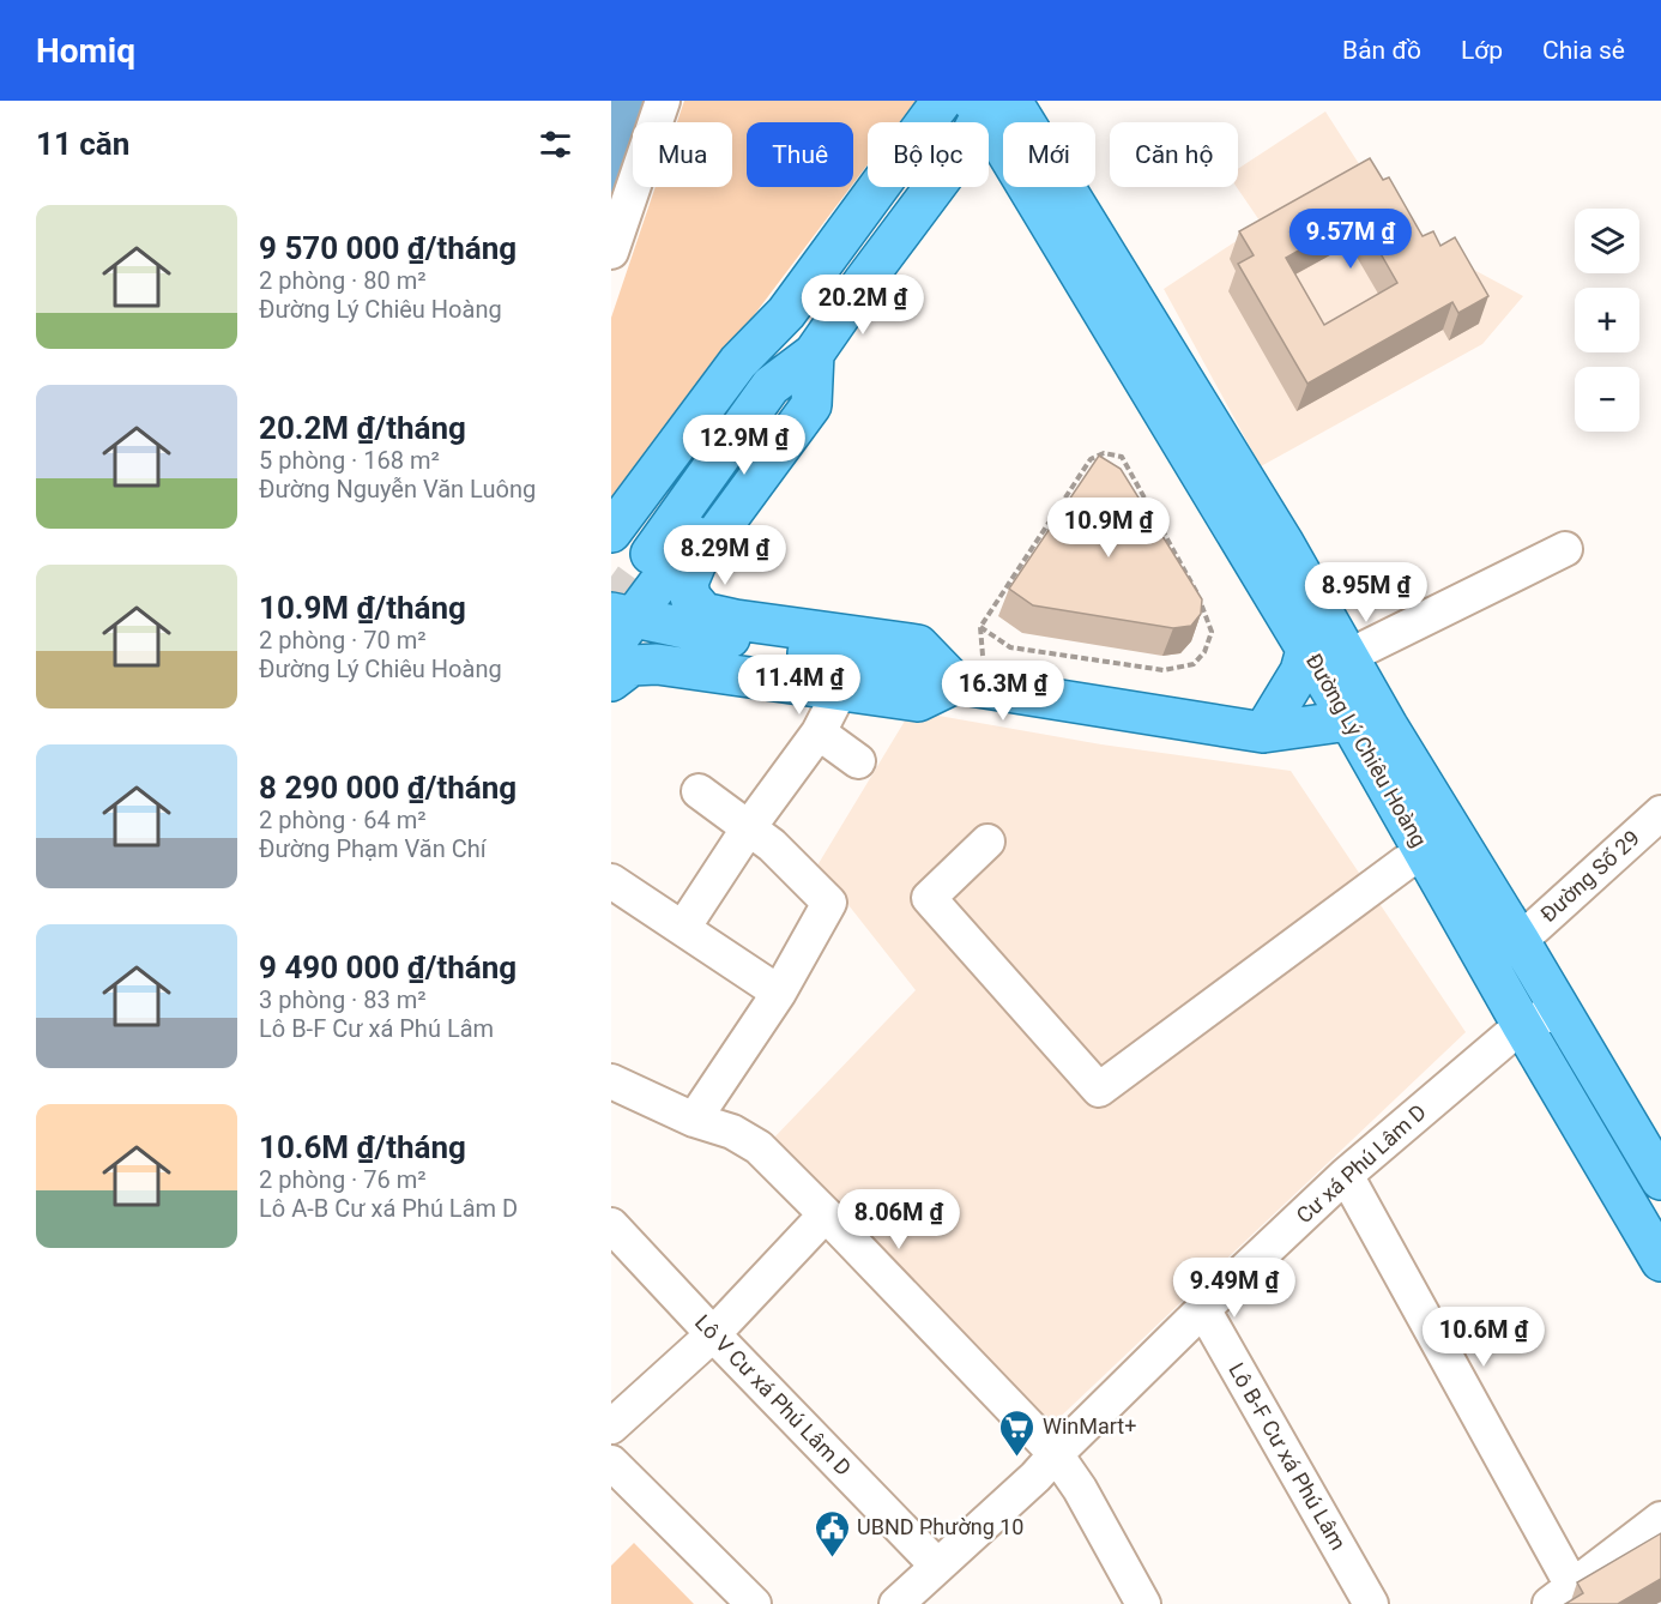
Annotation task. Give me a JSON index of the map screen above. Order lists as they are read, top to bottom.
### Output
{
  "streets": {
    "main road": ["Đường Lý Chiêu Hoàng"],
    "street": [
      "Đường Số 29",
      "Cư xá Phú Lâm D",
      "Lô V Cư xá Phú Lâm D",
      "Lô B-F Cư xá Phú Lâm"
    ]
  },
  "crossings": [
    ["Đường Lý Chiêu Hoàng", "Đường Số 29"],
    ["Đường Lý Chiêu Hoàng", "Cư xá Phú Lâm D"],
    ["Cư xá Phú Lâm D", "Lô V Cư xá Phú Lâm D"],
    ["Cư xá Phú Lâm D", "Lô B-F Cư xá Phú Lâm"]
  ],
  "places": {
    "supermarket": ["WinMart+"],
    "public building": ["UBND Phường 10"]
  },
  "page": {
    "header": "Homiq",
    "nav": ["Bản đồ", "Lớp", "Chia sẻ"],
    "heading": "11 căn",
    "chip": [
      "Mua",
      "Thuê",
      "Bộ lọc",
      "Mới",
      "Căn hộ"
    ],
    "list": [
      {
        "name": "9 570 000 ₫/tháng",
        "note": "2 phòng · 80 m² · Đường Lý Chiêu Hoàng"
      },
      {
        "name": "20.2M ₫/tháng",
        "note": "5 phòng · 168 m² · Đường Nguyễn Văn Luông"
      },
      {
        "name": "10.9M ₫/tháng",
        "note": "2 phòng · 70 m² · Đường Lý Chiêu Hoàng"
      },
      {
        "name": "8 290 000 ₫/tháng",
        "note": "2 phòng · 64 m² · Đường Phạm Văn Chí"
      },
      {
        "name": "9 490 000 ₫/tháng",
        "note": "3 phòng · 83 m² · Lô B-F Cư xá Phú Lâm"
      },
      {
        "name": "10.6M ₫/tháng",
        "note": "2 phòng · 76 m² · Lô A-B Cư xá Phú Lâm D"
      }
    ],
    "map_buttons": ["+", "−"],
    "price": [
      "9.57M ₫",
      "20.2M ₫",
      "12.9M ₫",
      "10.9M ₫",
      "8.29M ₫",
      "8.95M ₫",
      "11.4M ₫",
      "16.3M ₫",
      "8.06M ₫",
      "9.49M ₫",
      "10.6M ₫"
    ]
  }
}
